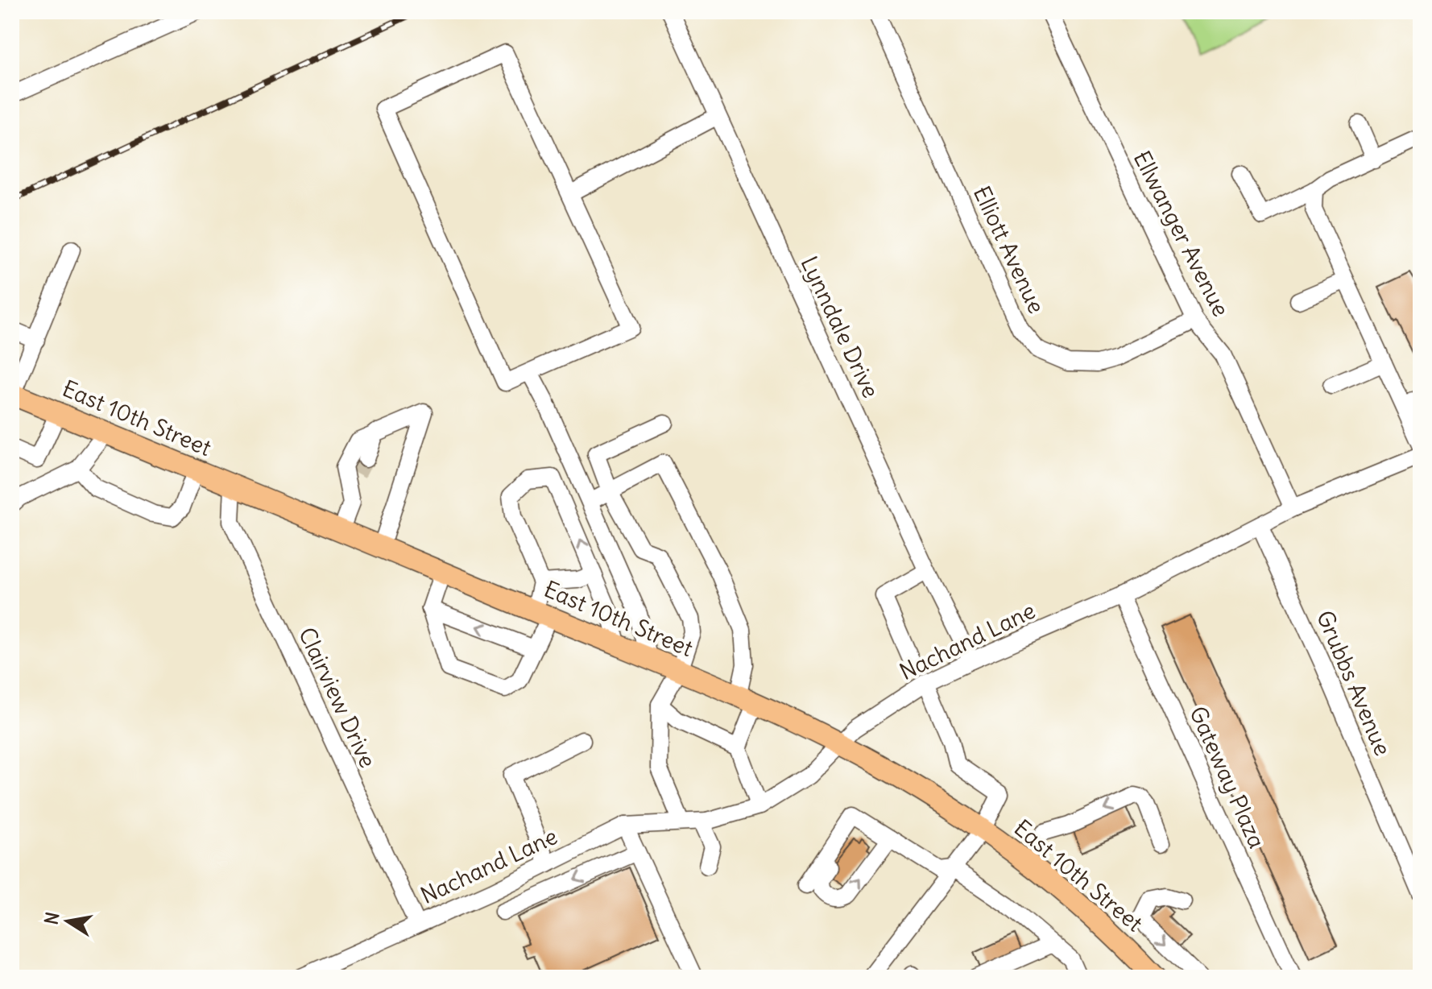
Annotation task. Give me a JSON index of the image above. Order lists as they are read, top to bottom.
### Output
{
  "streets": {
    "main road": ["East 10th Street"],
    "street": [
      "Ellwanger Avenue",
      "Elliott Avenue",
      "Lynndale Drive",
      "Nachand Lane",
      "Grubbs Avenue",
      "Clairview Drive",
      "Gateway Plaza"
    ]
  },
  "crossings": [
    ["Ellwanger Avenue", "Elliott Avenue"],
    ["Ellwanger Avenue", "Nachand Lane"],
    ["Lynndale Drive", "Nachand Lane"],
    ["East 10th Street", "Nachand Lane"],
    ["East 10th Street", "Clairview Drive"],
    ["Nachand Lane", "Grubbs Avenue"],
    ["Nachand Lane", "Clairview Drive"],
    ["Nachand Lane", "Gateway Plaza"]
  ],
  "north": "left"
}
